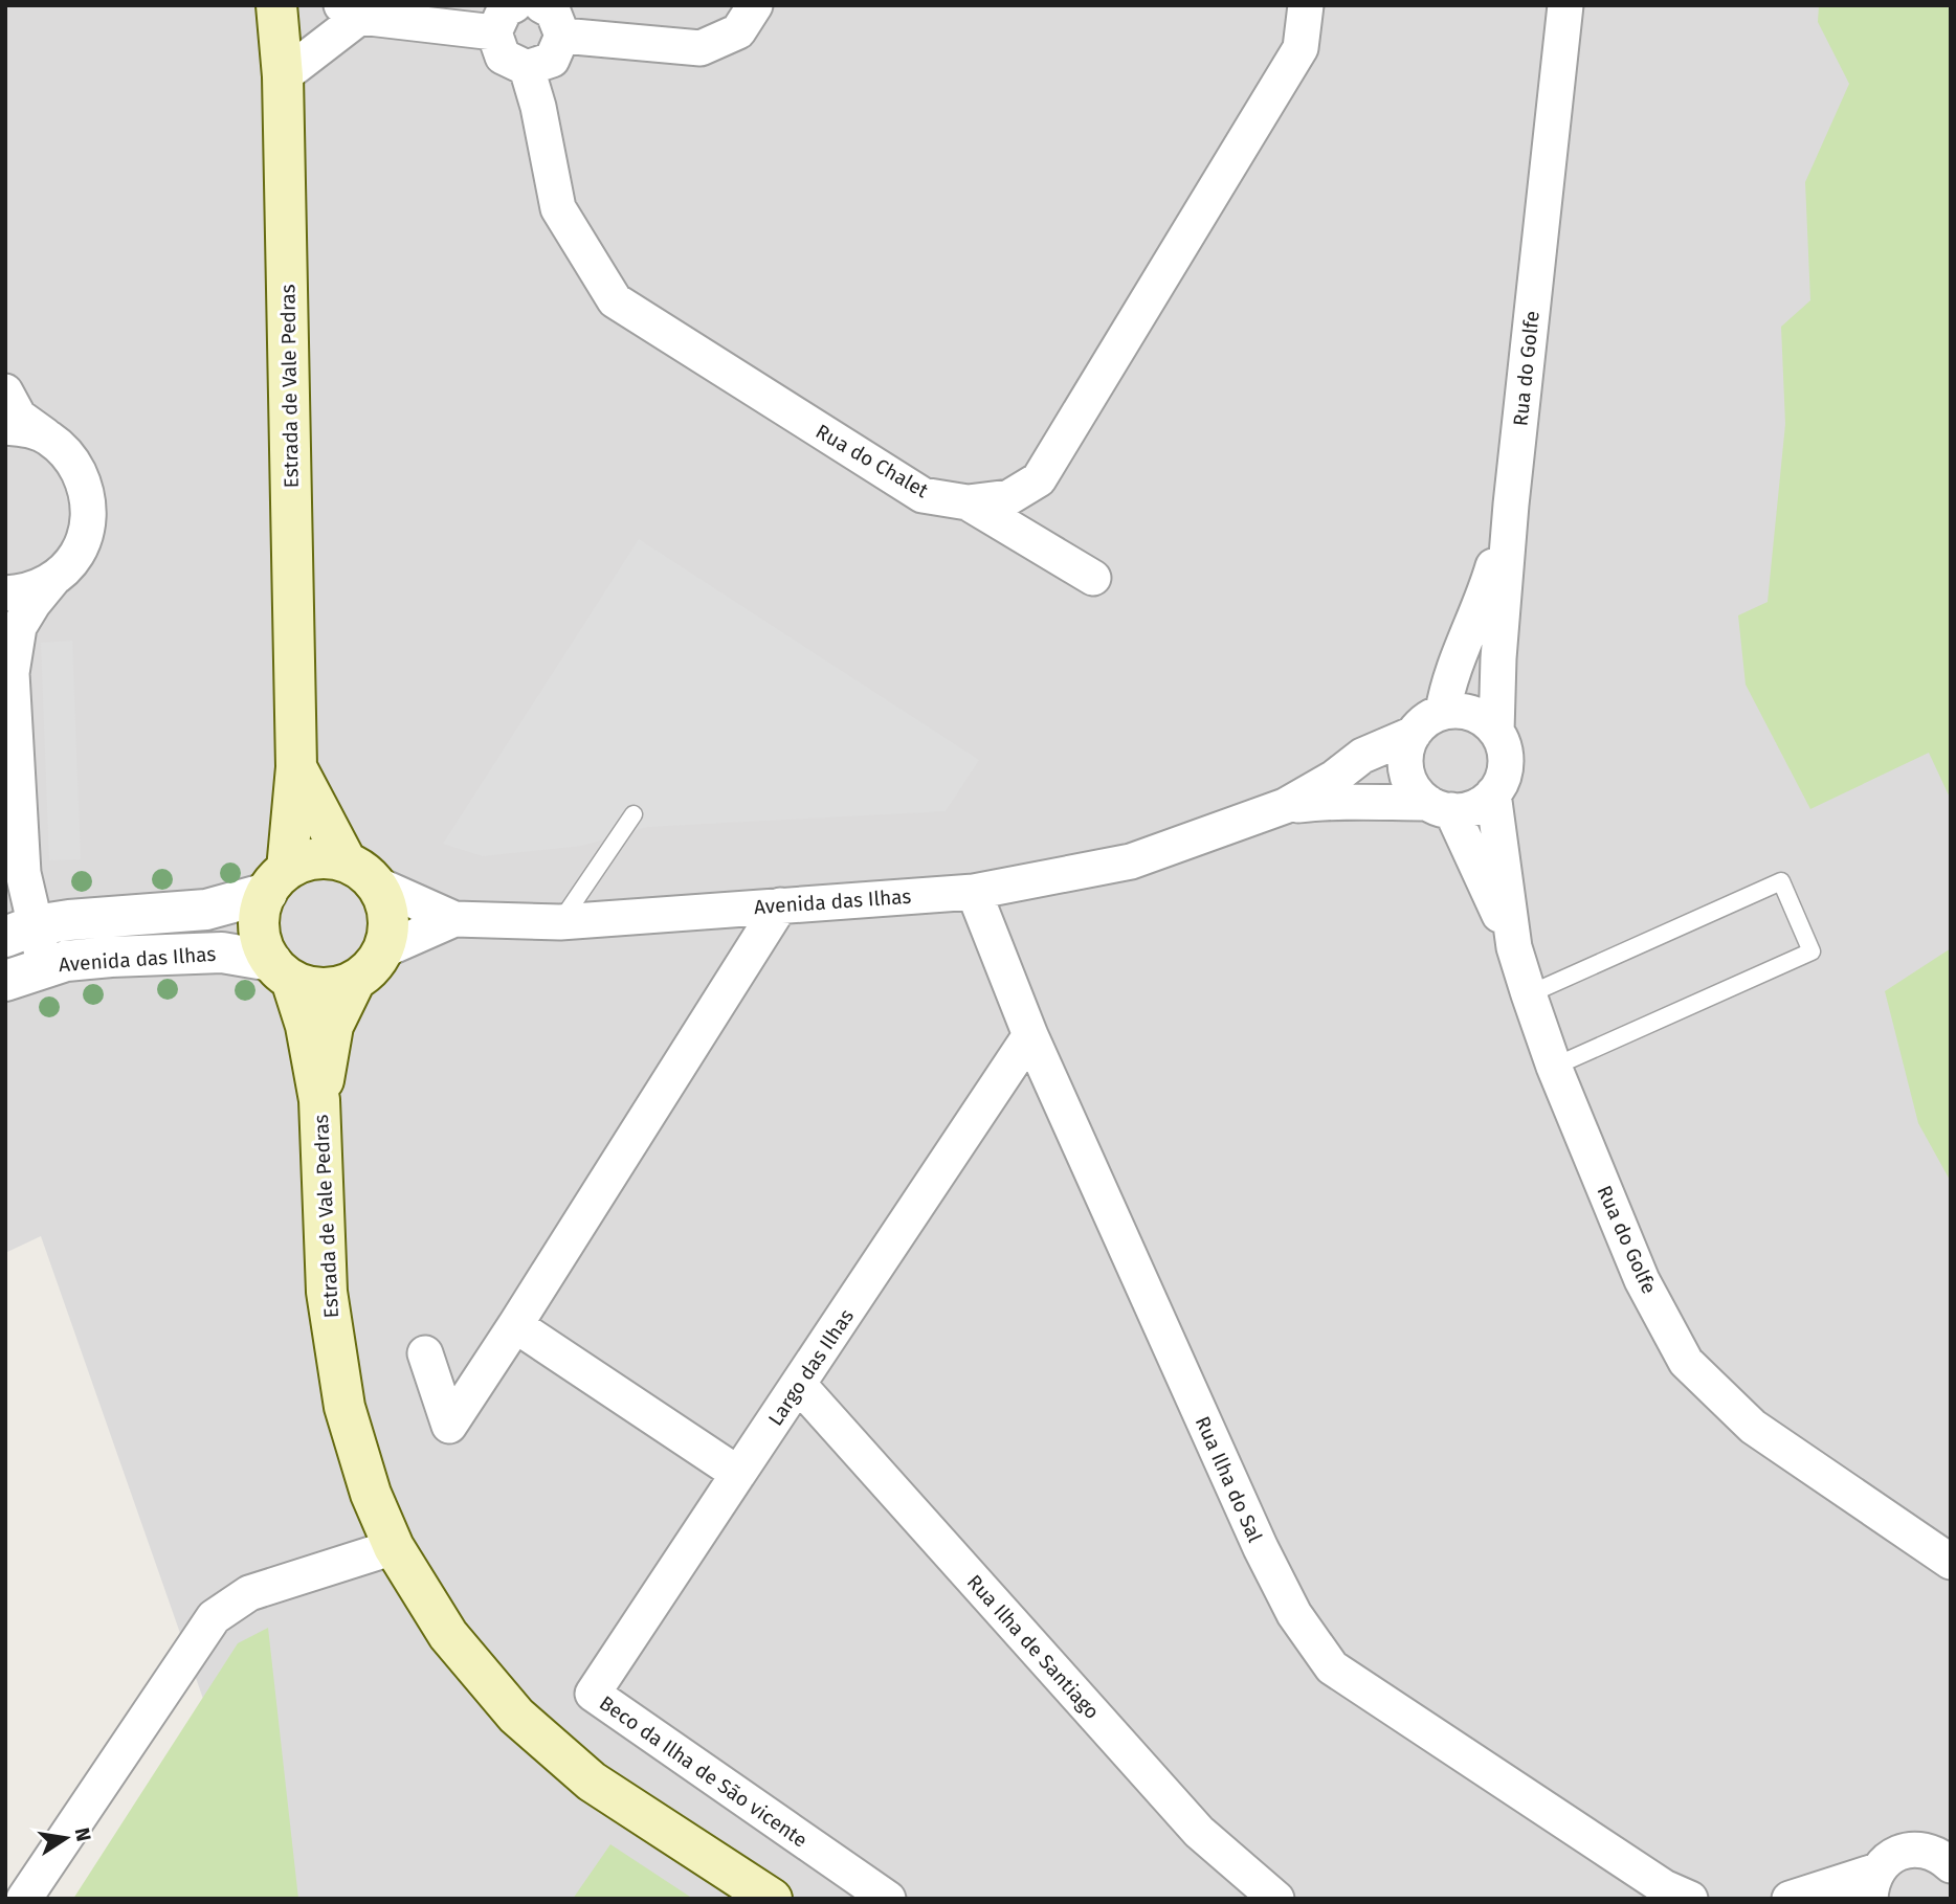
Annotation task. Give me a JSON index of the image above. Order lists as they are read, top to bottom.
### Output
{
  "streets": {
    "main road": ["Estrada de Vale Pedras"],
    "street": [
      "Rua do Golfe",
      "Rua do Chalet",
      "Avenida das Ilhas",
      "Largo das Ilhas",
      "Rua Ilha do Sal",
      "Rua Ilha de Santiago",
      "Beco da Ilha de São vicente"
    ]
  },
  "crossings": [
    ["Rua do Golfe", "Avenida das Ilhas"],
    ["Estrada de Vale Pedras", "Avenida das Ilhas"],
    ["Avenida das Ilhas", "Rua Ilha do Sal"],
    ["Largo das Ilhas", "Rua Ilha do Sal"],
    ["Largo das Ilhas", "Rua Ilha de Santiago"],
    ["Largo das Ilhas", "Beco da Ilha de São vicente"]
  ],
  "north": "right"
}
